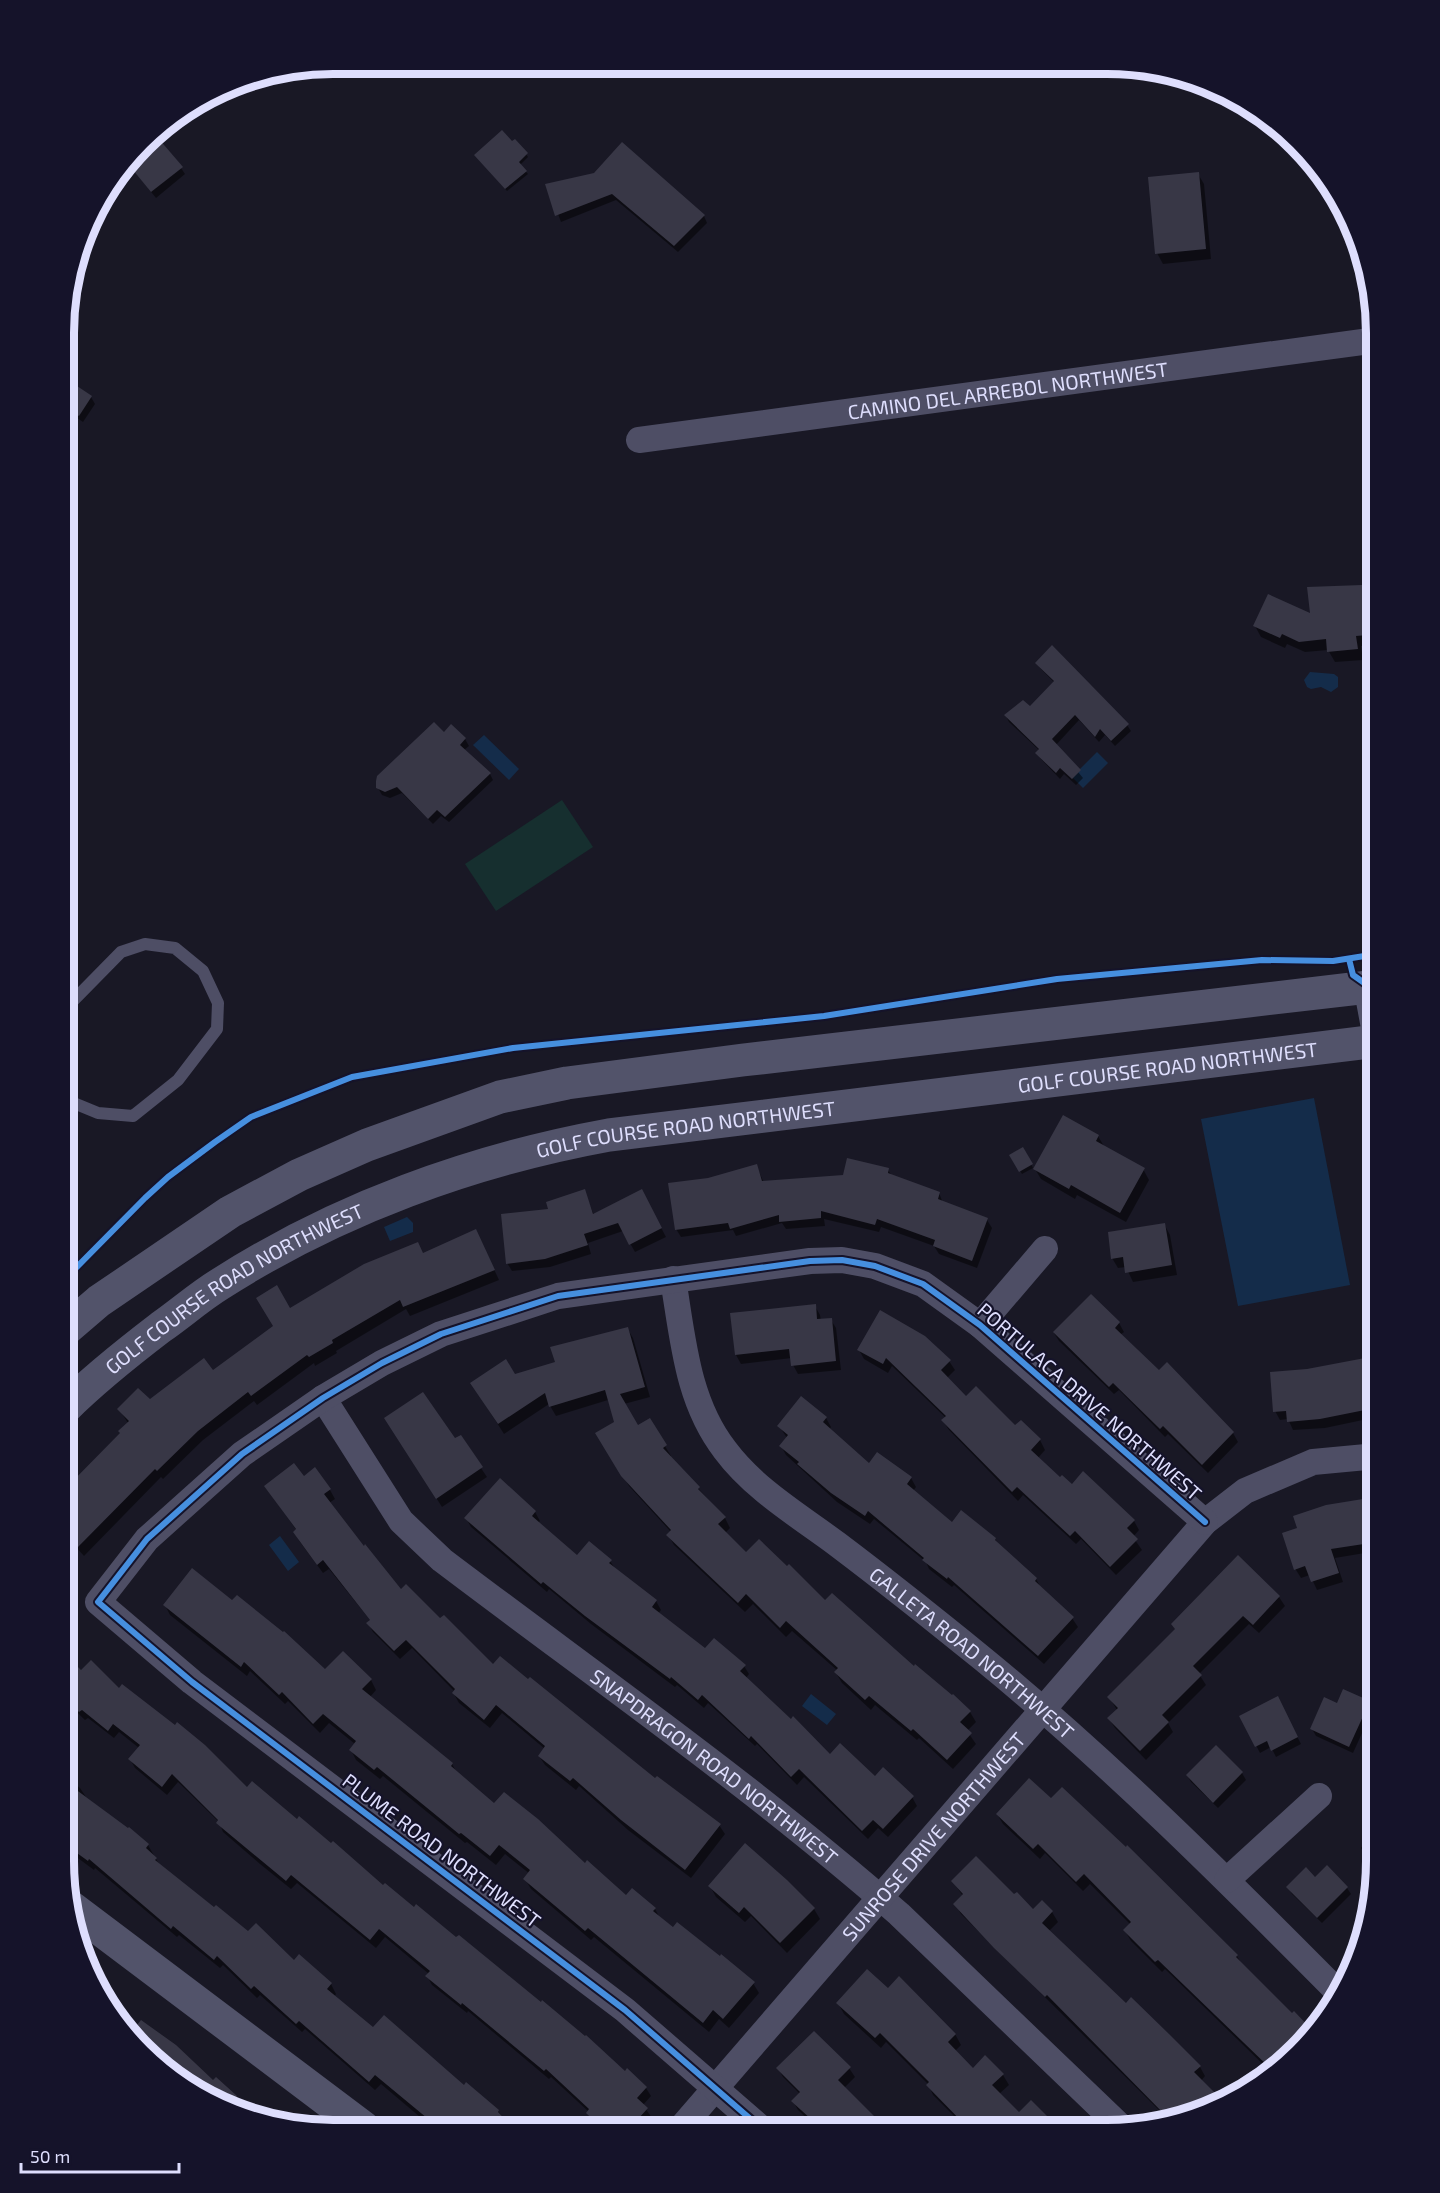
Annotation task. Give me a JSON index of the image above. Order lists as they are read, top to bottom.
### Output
{
  "streets": {
    "main road": ["GOLF COURSE ROAD NORTHWEST"],
    "street": [
      "CAMINO DEL ARREBOL NORTHWEST",
      "PORTULACA DRIVE NORTHWEST",
      "GALLETA ROAD NORTHWEST",
      "SNAPDRAGON ROAD NORTHWEST",
      "SUNROSE DRIVE NORTHWEST",
      "PLUME ROAD NORTHWEST"
    ]
  },
  "crossings": [
    ["PORTULACA DRIVE NORTHWEST", "GALLETA ROAD NORTHWEST"],
    ["PORTULACA DRIVE NORTHWEST", "SNAPDRAGON ROAD NORTHWEST"],
    ["PORTULACA DRIVE NORTHWEST", "SUNROSE DRIVE NORTHWEST"],
    ["PORTULACA DRIVE NORTHWEST", "PLUME ROAD NORTHWEST"],
    ["GALLETA ROAD NORTHWEST", "SUNROSE DRIVE NORTHWEST"],
    ["SNAPDRAGON ROAD NORTHWEST", "SUNROSE DRIVE NORTHWEST"],
    ["SUNROSE DRIVE NORTHWEST", "PLUME ROAD NORTHWEST"]
  ],
  "scale_bar": "50 m"
}
